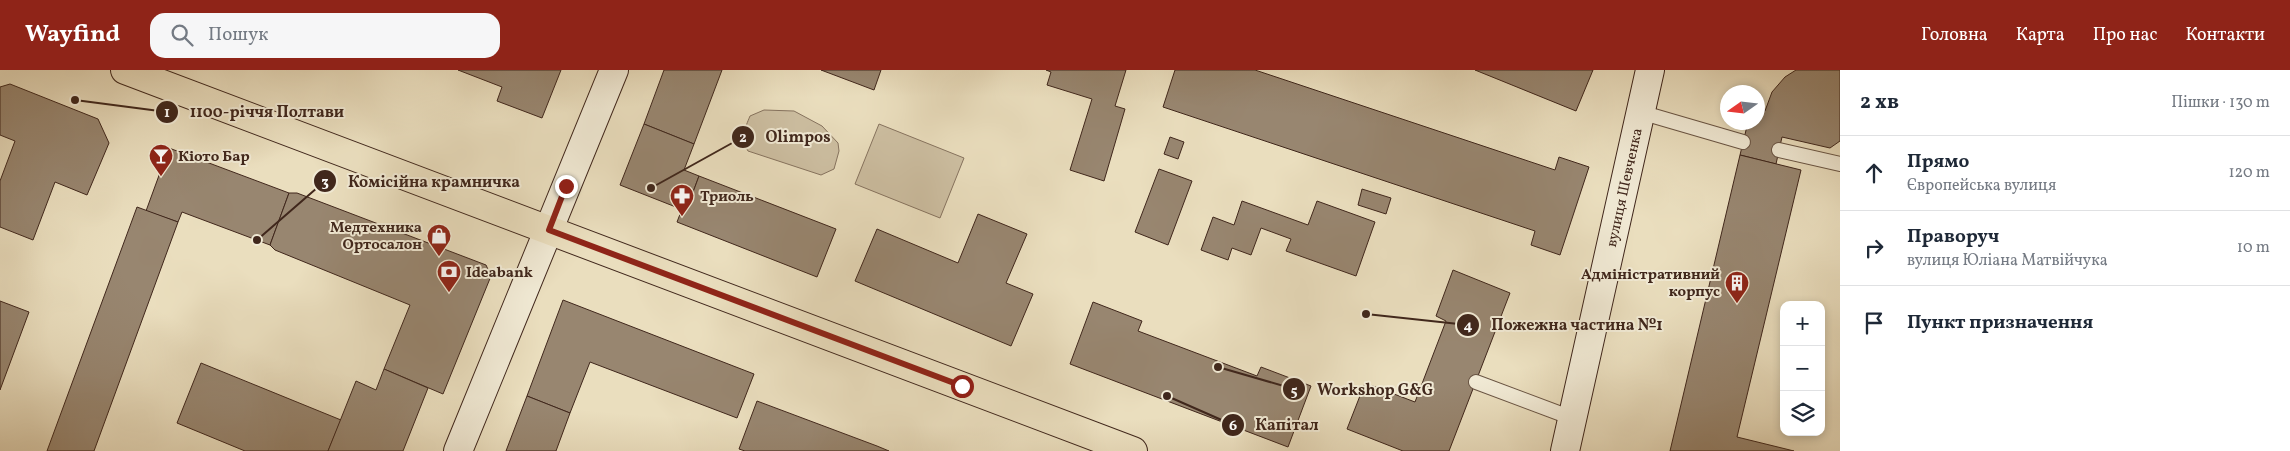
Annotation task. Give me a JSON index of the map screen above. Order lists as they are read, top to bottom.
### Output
{
  "streets": {
    "street": ["вулиця Шевченка"]
  },
  "places": {
    "other": [
      "1100-річчя Полтави",
      "Olimpos",
      "Комісійна крамничка",
      "Пожежна частина №1",
      "Workshop G&G",
      "Капітал"
    ],
    "bar": ["Кіото Бар"],
    "pharmacy": ["Триоль"],
    "shop": ["Медтехника Ортосалон"],
    "bank": ["Ideabank"],
    "building": ["Адміністративний корпус"]
  },
  "north": "left",
  "page": {
    "header": "Wayfind",
    "search": "Пошук",
    "nav": [
      "Головна",
      "Карта",
      "Про нас",
      "Контакти"
    ],
    "heading": ["2 хв", "Пішки · 130 m"],
    "list": [
      ["Прямо", "Європейська вулиця", "120 m"],
      ["Праворуч", "вулиця Юліана Матвійчука", "10 m"],
      "Пункт призначення"
    ],
    "map_buttons": ["+", "−"]
  }
}
